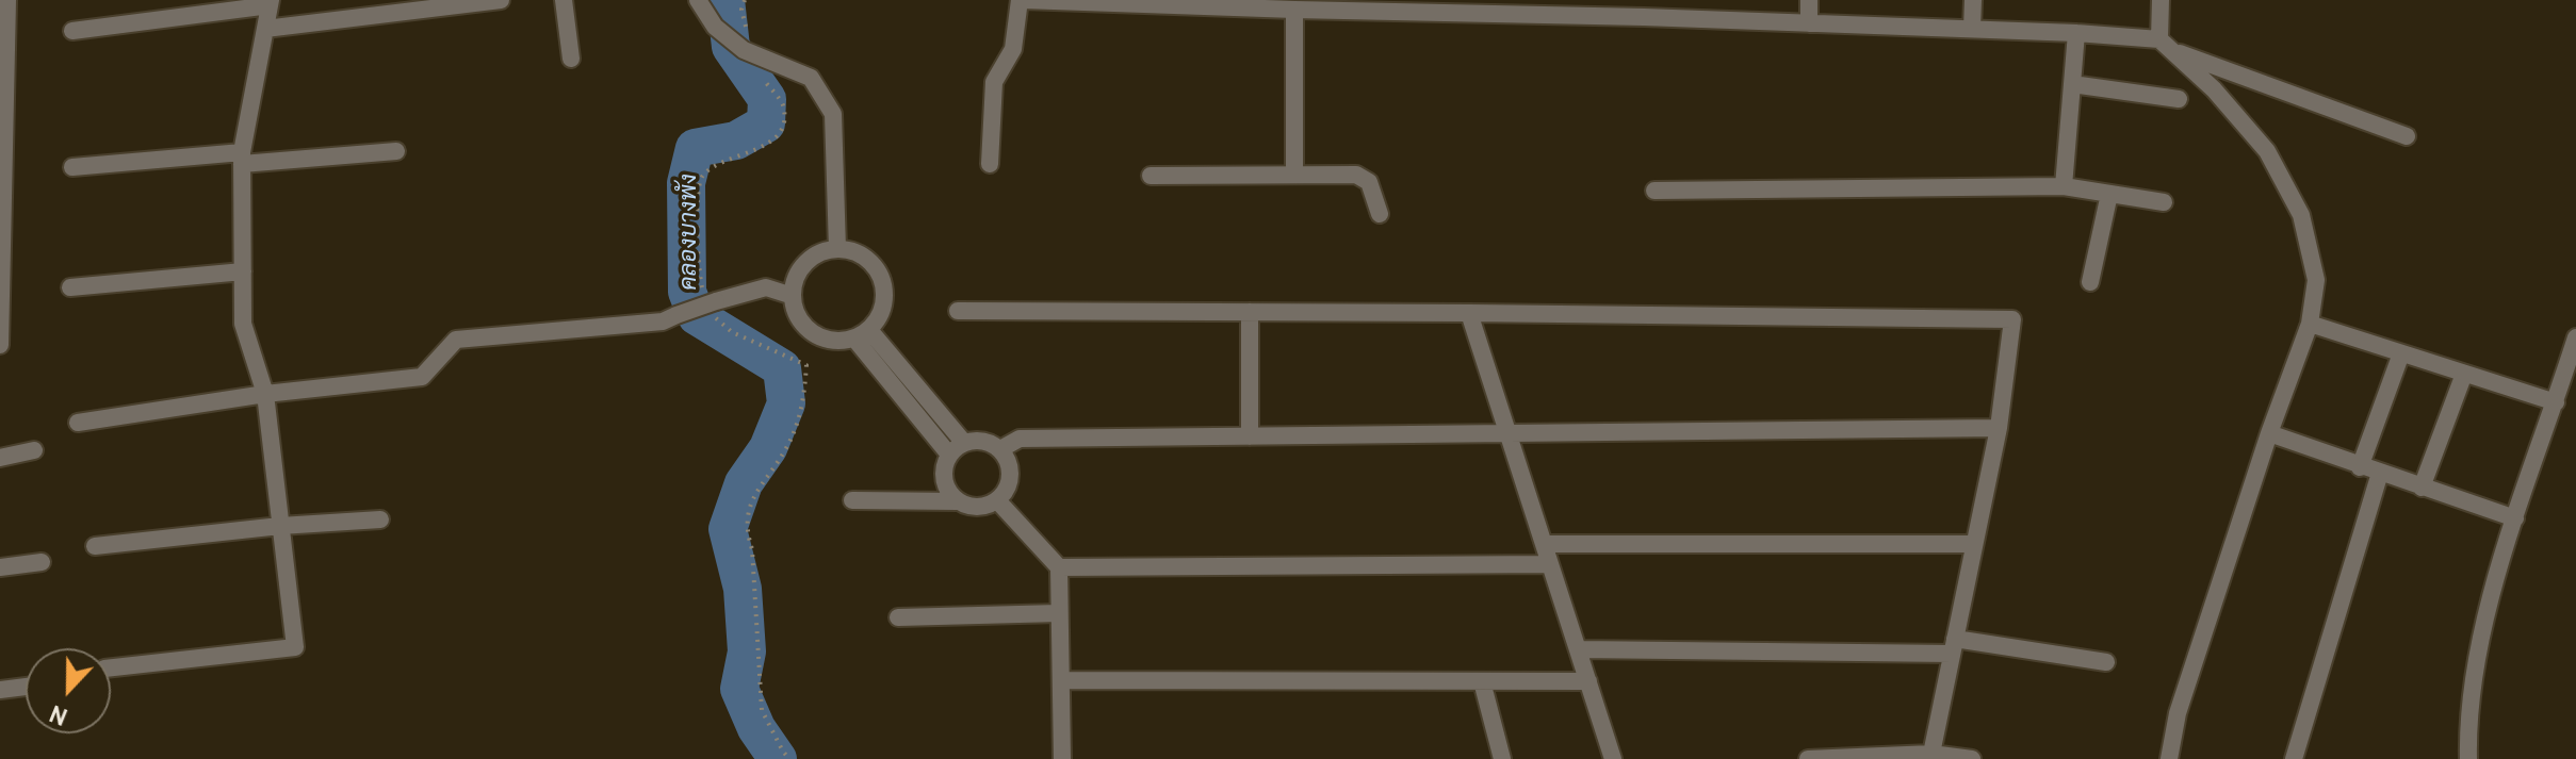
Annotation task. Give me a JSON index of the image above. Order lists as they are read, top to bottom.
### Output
{
  "water": ["คลองบางพัง"],
  "north": "bottom"
}
